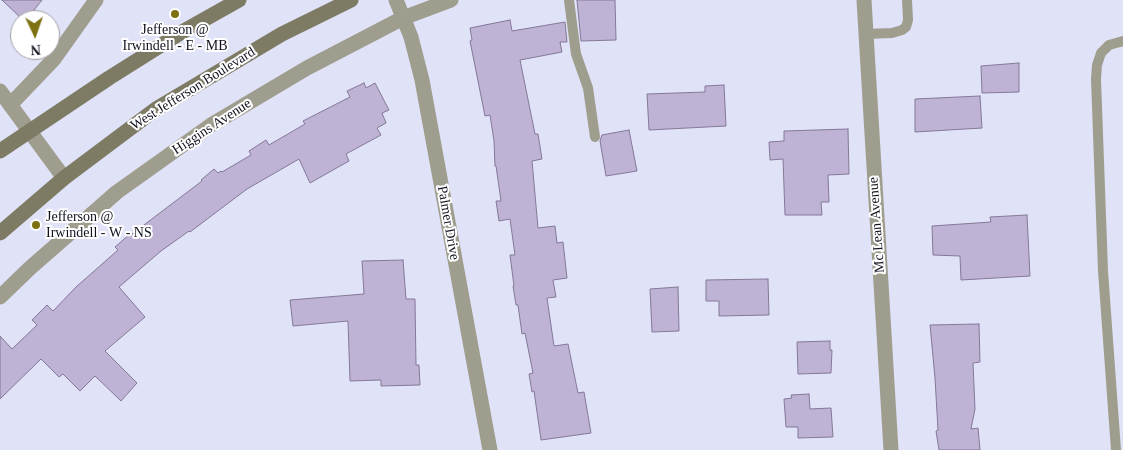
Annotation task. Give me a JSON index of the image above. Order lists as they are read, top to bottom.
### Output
{
  "streets": {
    "main road": ["West Jefferson Boulevard"],
    "street": ["Higgins Avenue", "Palmer Drive", "Mc Lean Avenue"]
  },
  "crossings": [
    ["Higgins Avenue", "Palmer Drive"]
  ],
  "places": ["Jefferson @ Irwindell - E - MB", "Jefferson @ Irwindell - W - NS"],
  "north": "bottom"
}
